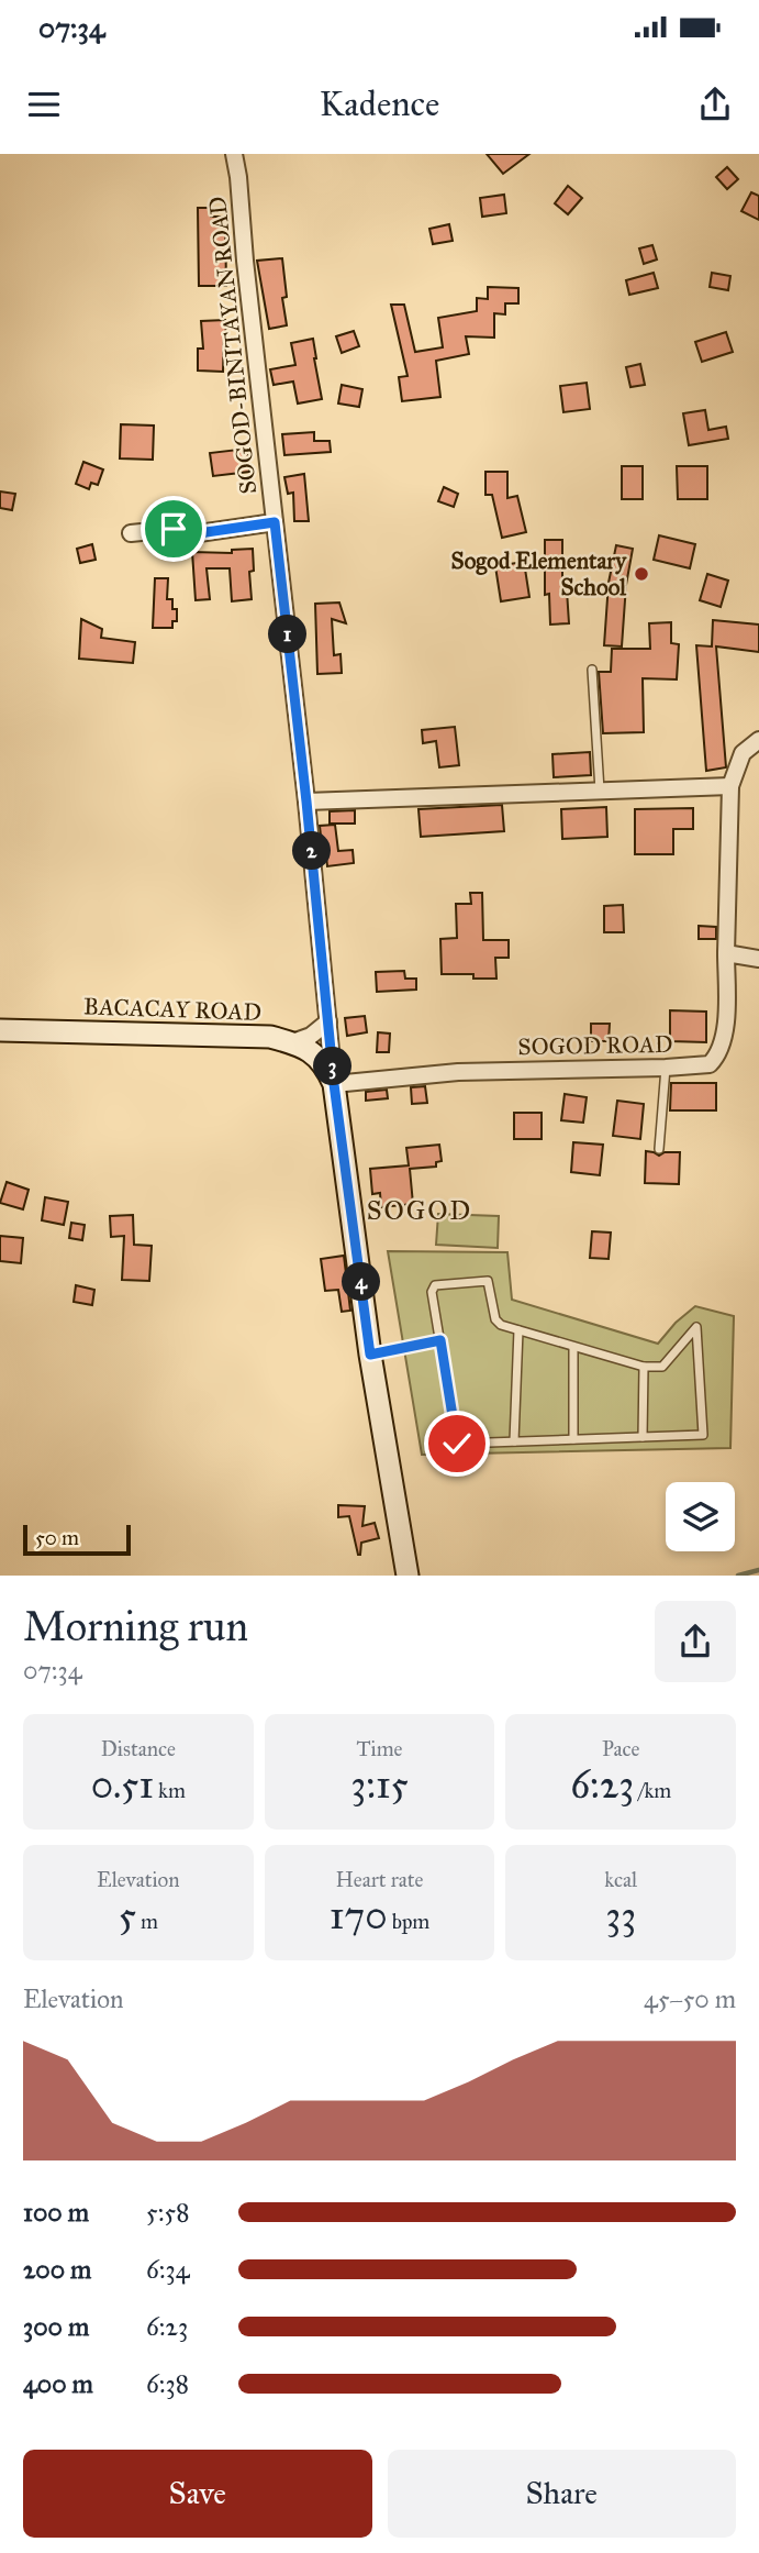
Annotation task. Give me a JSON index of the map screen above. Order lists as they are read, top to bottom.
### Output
{
  "streets": {
    "main road": ["BACACAY ROAD"],
    "street": ["SOGOD-BINITAYAN ROAD", "SOGOD ROAD"]
  },
  "crossings": [
    ["SOGOD-BINITAYAN ROAD", "BACACAY ROAD"],
    ["SOGOD-BINITAYAN ROAD", "SOGOD ROAD"],
    ["BACACAY ROAD", "SOGOD ROAD"]
  ],
  "districts": ["SOGOD"],
  "places": ["Sogod Elementary School"],
  "scale_bar": "50 m",
  "page": {
    "status": "07:34",
    "header": "Kadence",
    "pins": [
      "1",
      "2",
      "3",
      "4"
    ],
    "scale": "50 m",
    "heading": ["Morning run", "07:34"],
    "stats": [
      ["Distance", "0.51 km"],
      ["Time", "3:15"],
      ["Pace", "6:23 /km"],
      ["Elevation", "5 m"],
      ["Heart rate", "170 bpm"],
      ["kcal", "33"]
    ],
    "chart": ["Elevation", "45–50 m"],
    "list": [
      {
        "name": "100 m",
        "note": "5:58"
      },
      {
        "name": "200 m",
        "note": "6:34"
      },
      {
        "name": "300 m",
        "note": "6:23"
      },
      {
        "name": "400 m",
        "note": "6:38"
      }
    ],
    "buttons": ["Save", "Share"]
  }
}
